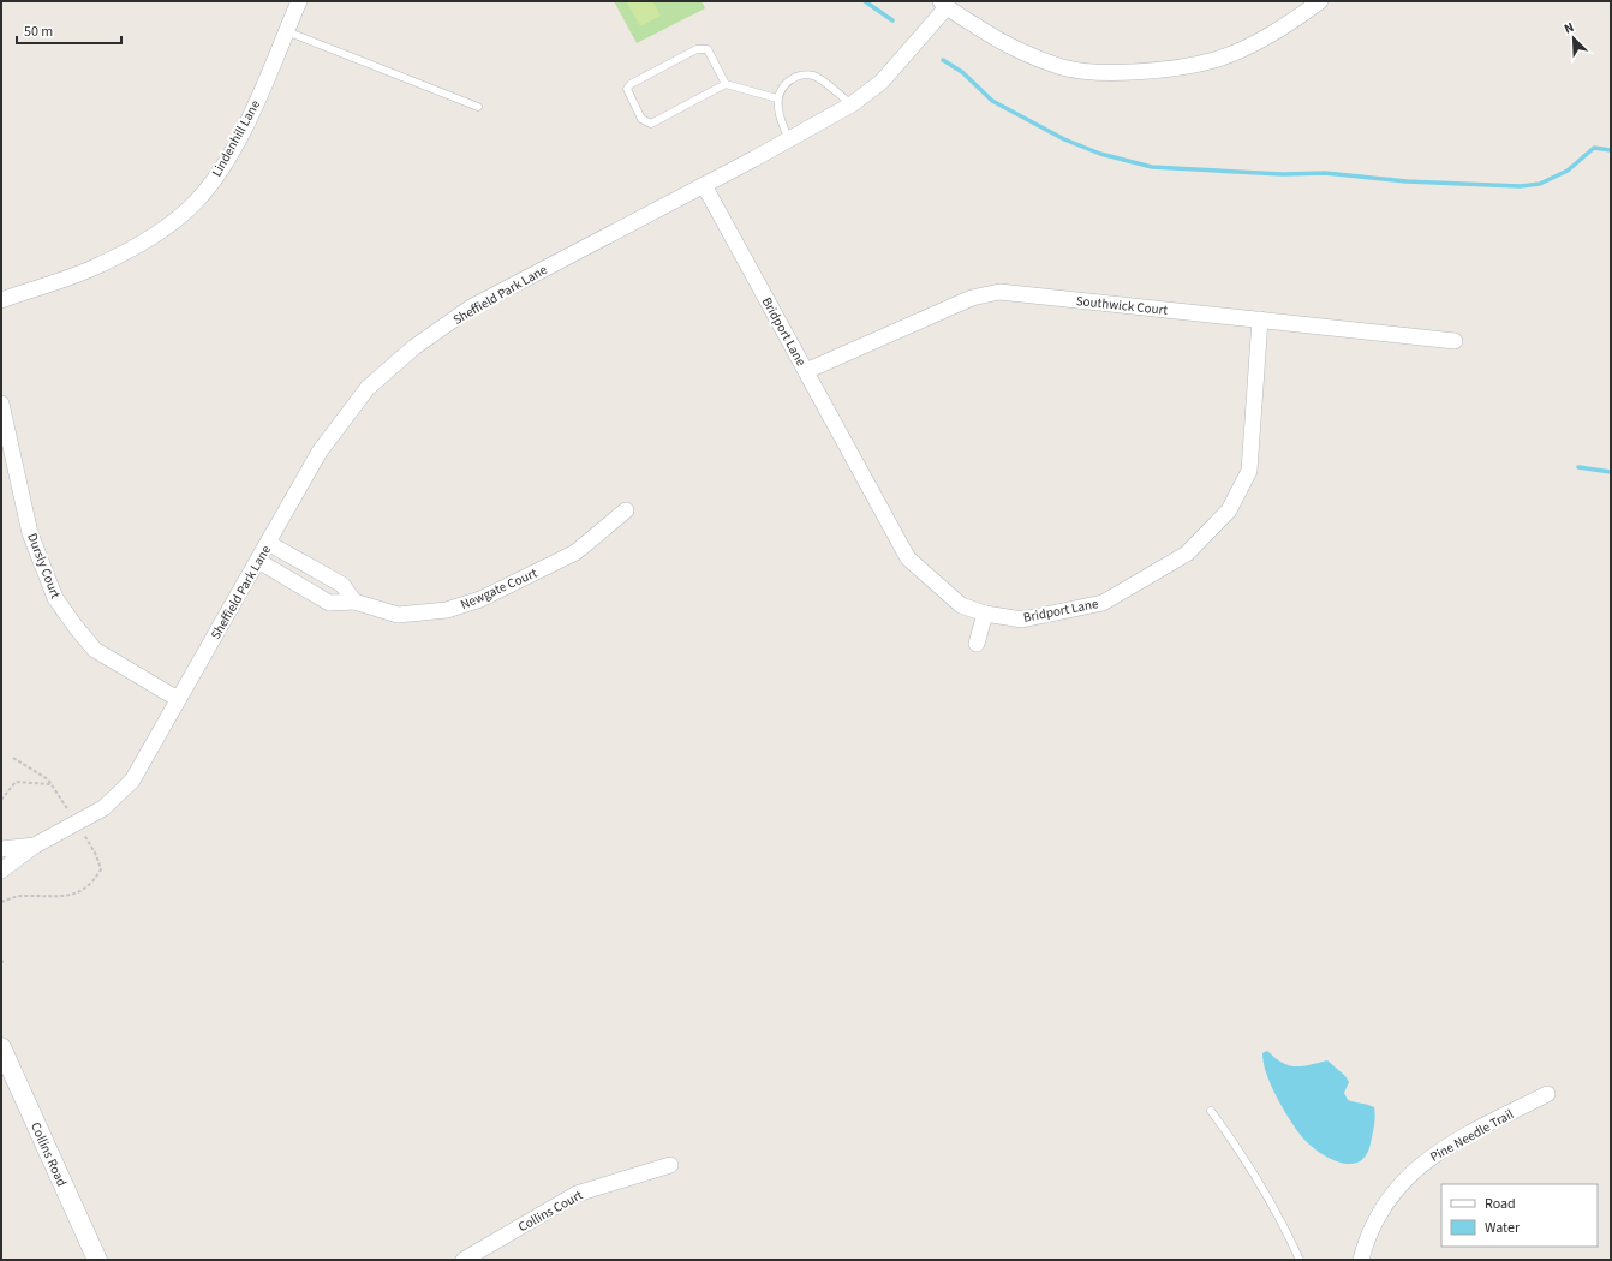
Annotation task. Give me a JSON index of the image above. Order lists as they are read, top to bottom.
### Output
{
  "streets": {
    "street": [
      "Lindenhill Lane",
      "Sheffield Park Lane",
      "Southwick Court",
      "Bridport Lane",
      "Dursly Court",
      "Newgate Court",
      "Pine Needle Trail",
      "Collins Road",
      "Collins Court"
    ]
  },
  "crossings": [
    ["Sheffield Park Lane", "Bridport Lane"],
    ["Sheffield Park Lane", "Dursly Court"],
    ["Sheffield Park Lane", "Newgate Court"],
    ["Southwick Court", "Bridport Lane"]
  ],
  "legend": ["Road", "Water"],
  "scale_bar": "50 m",
  "north": "top left"
}
